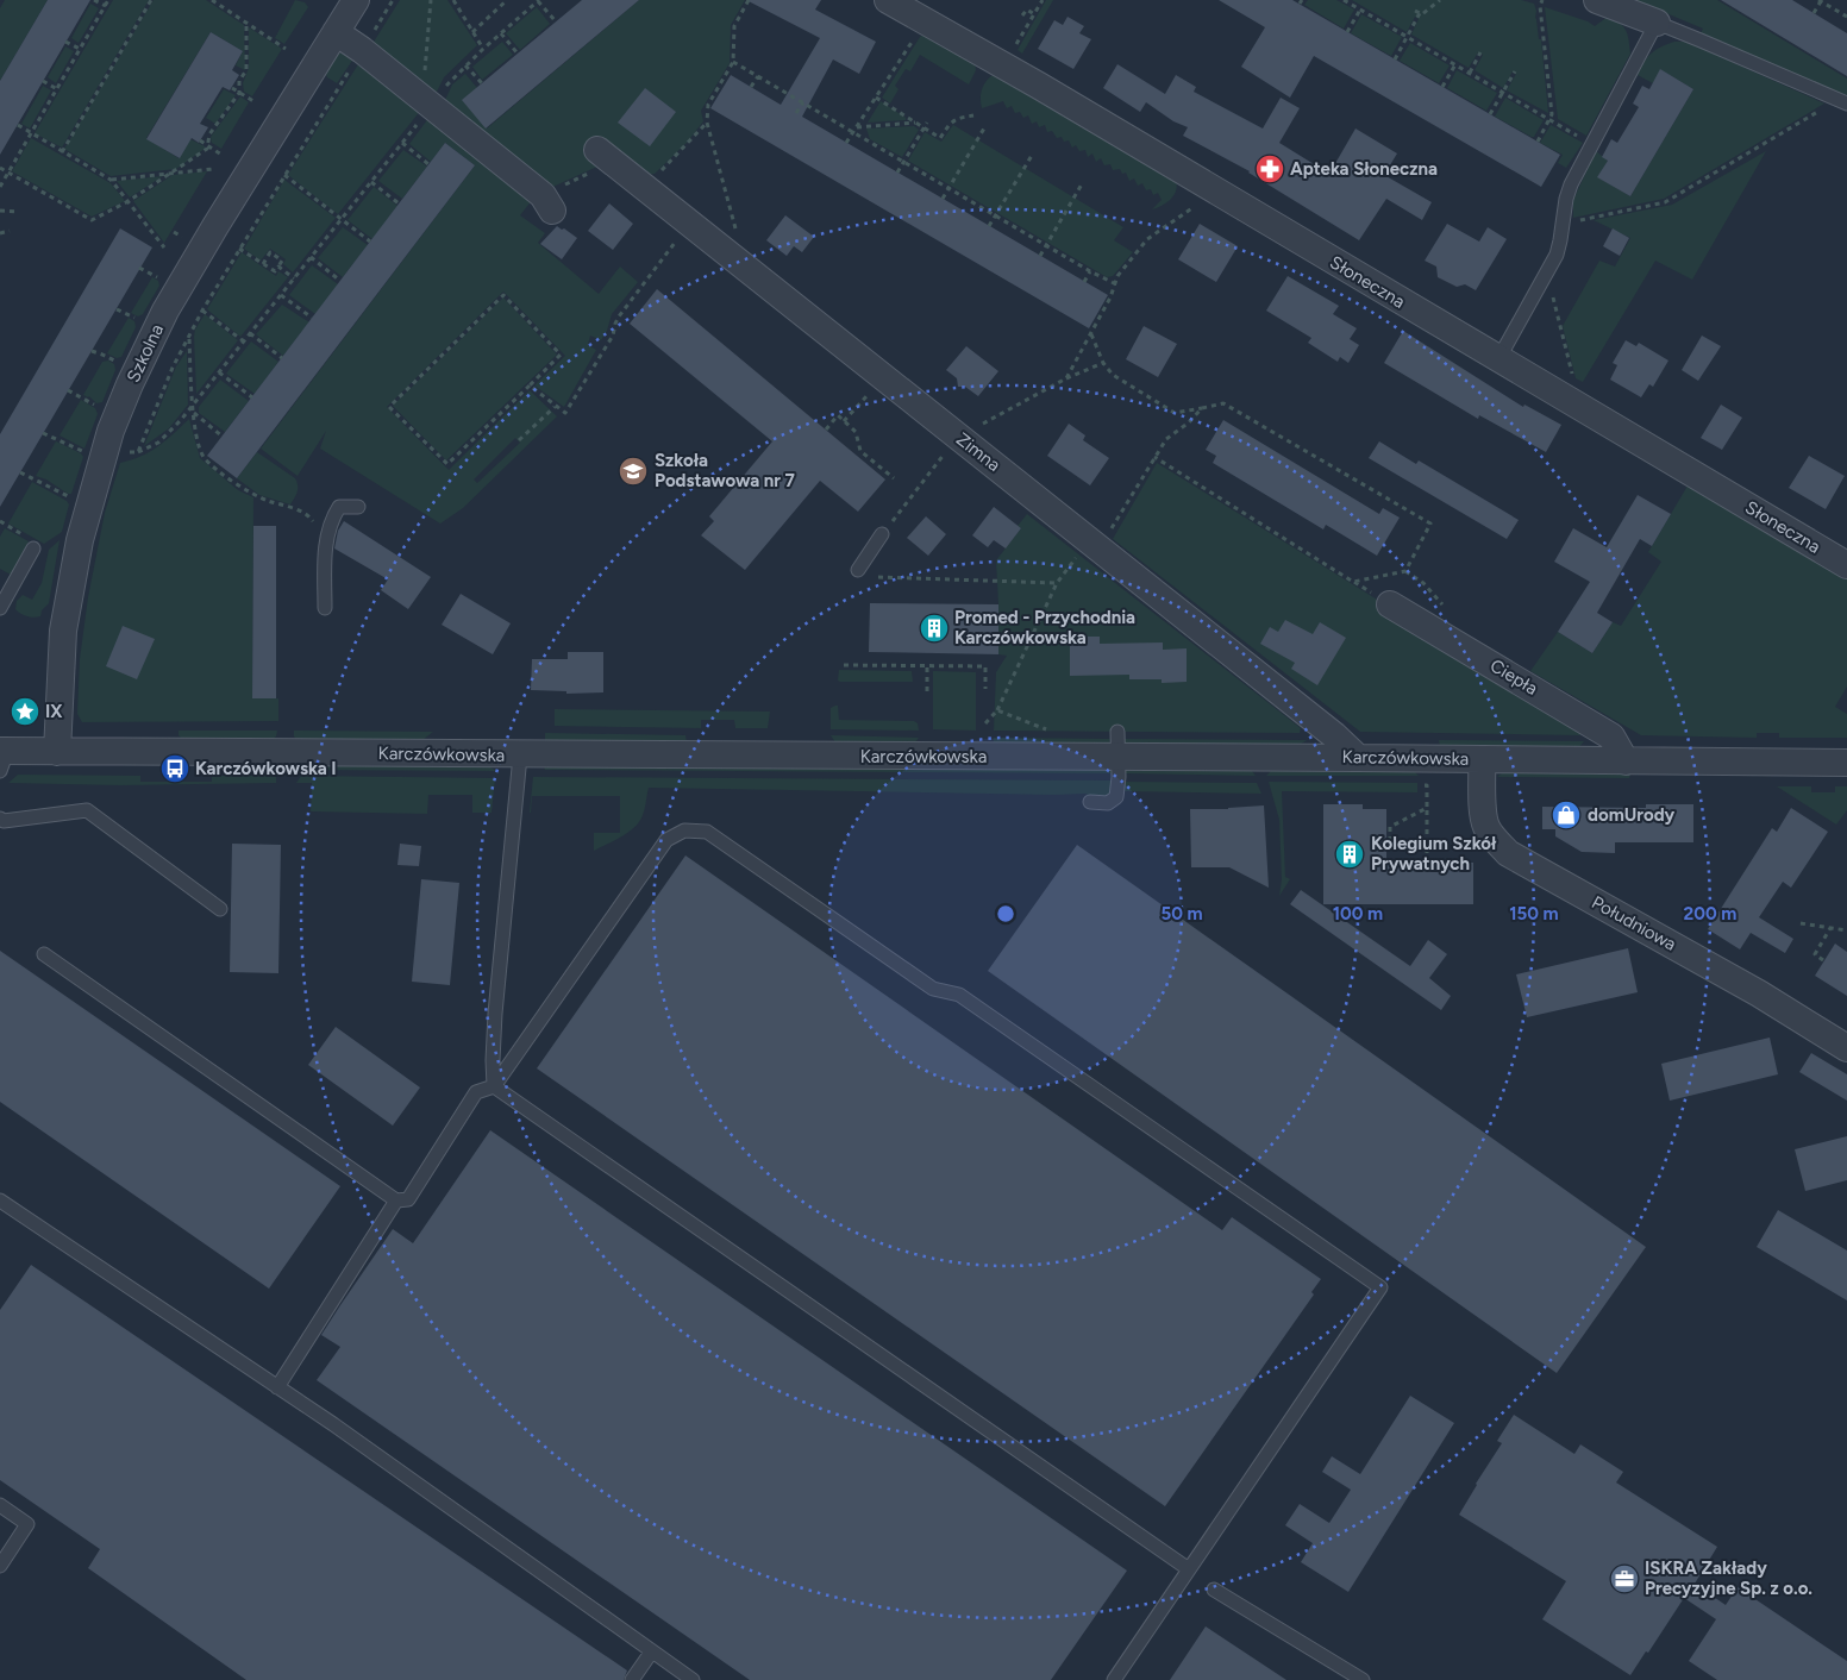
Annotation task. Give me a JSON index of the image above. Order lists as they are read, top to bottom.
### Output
{
  "streets": {
    "street": [
      "Słoneczna",
      "Szkolna",
      "Zimna",
      "Ciepła",
      "Karczówkowska",
      "Południowa"
    ]
  },
  "crossings": [
    ["Szkolna", "Karczówkowska"],
    ["Zimna", "Karczówkowska"],
    ["Ciepła", "Karczówkowska"],
    ["Karczówkowska", "Południowa"]
  ],
  "places": {
    "pharmacy": ["Apteka Słoneczna"],
    "school or university": ["Szkoła Podstawowa nr 7"],
    "building": ["Promed - Przychodnia Karczówkowska", "Kolegium Szkół Prywatnych"],
    "place": ["IX"],
    "bus stop": ["Karczówkowska I"],
    "shop": ["domUrody"],
    "office": ["ISKRA Zakłady Precyzyjne Sp. z o.o."]
  },
  "rings": [
    "50 m",
    "100 m",
    "150 m",
    "200 m"
  ]
}
